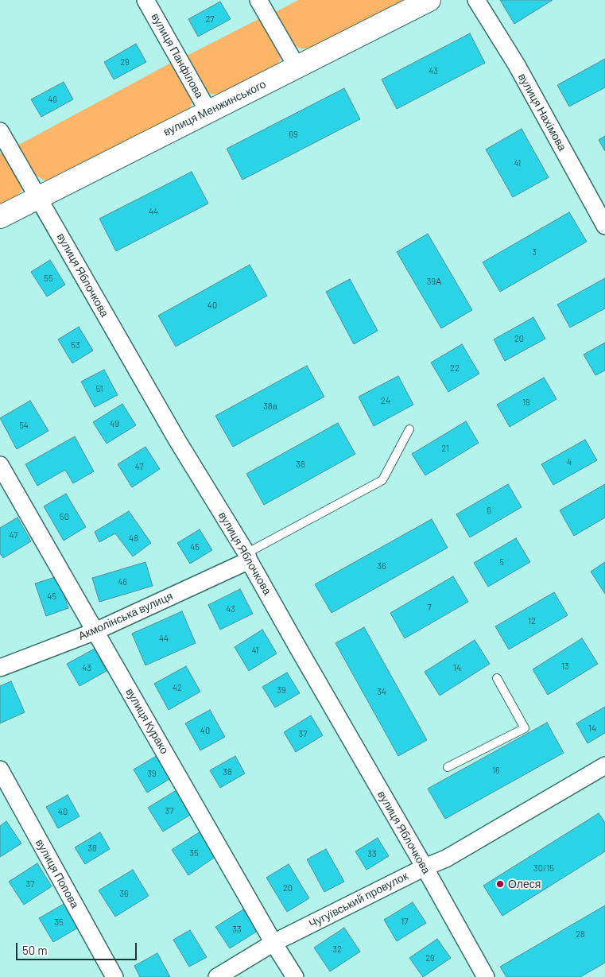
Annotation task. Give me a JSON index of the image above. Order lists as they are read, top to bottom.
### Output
{
  "streets": {
    "street": [
      "вулиця Панфілова",
      "вулиця Менжинського",
      "вулиця Нахімова",
      "вулиця Яблочкова",
      "Акмолінська вулиця",
      "вулиця Курако",
      "вулиця Попова",
      "Чугуївський провулок"
    ]
  },
  "crossings": [
    ["вулиця Панфілова", "вулиця Менжинського"],
    ["вулиця Менжинського", "вулиця Яблочкова"],
    ["вулиця Яблочкова", "Акмолінська вулиця"],
    ["вулиця Яблочкова", "Чугуївський провулок"],
    ["Акмолінська вулиця", "вулиця Курако"],
    ["вулиця Курако", "Чугуївський провулок"]
  ],
  "places": ["Олеся"],
  "house_numbers": [
    "27",
    "29",
    "43",
    "46",
    "69",
    "41",
    "44",
    "3",
    "55",
    "39А",
    "40",
    "20",
    "53",
    "22",
    "51",
    "24",
    "19",
    "38а",
    "49",
    "54",
    "21",
    "4",
    "38",
    "47",
    "6",
    "50",
    "47",
    "48",
    "45",
    "5",
    "36",
    "46",
    "45",
    "7",
    "43",
    "12",
    "44",
    "41",
    "13",
    "43",
    "14",
    "42",
    "39",
    "34",
    "14",
    "40",
    "37",
    "16",
    "38",
    "39",
    "37",
    "40",
    "38",
    "35",
    "33",
    "30/15",
    "37",
    "20",
    "36",
    "17",
    "35",
    "33",
    "28",
    "32",
    "29"
  ],
  "scale_bar": "50 m"
}
